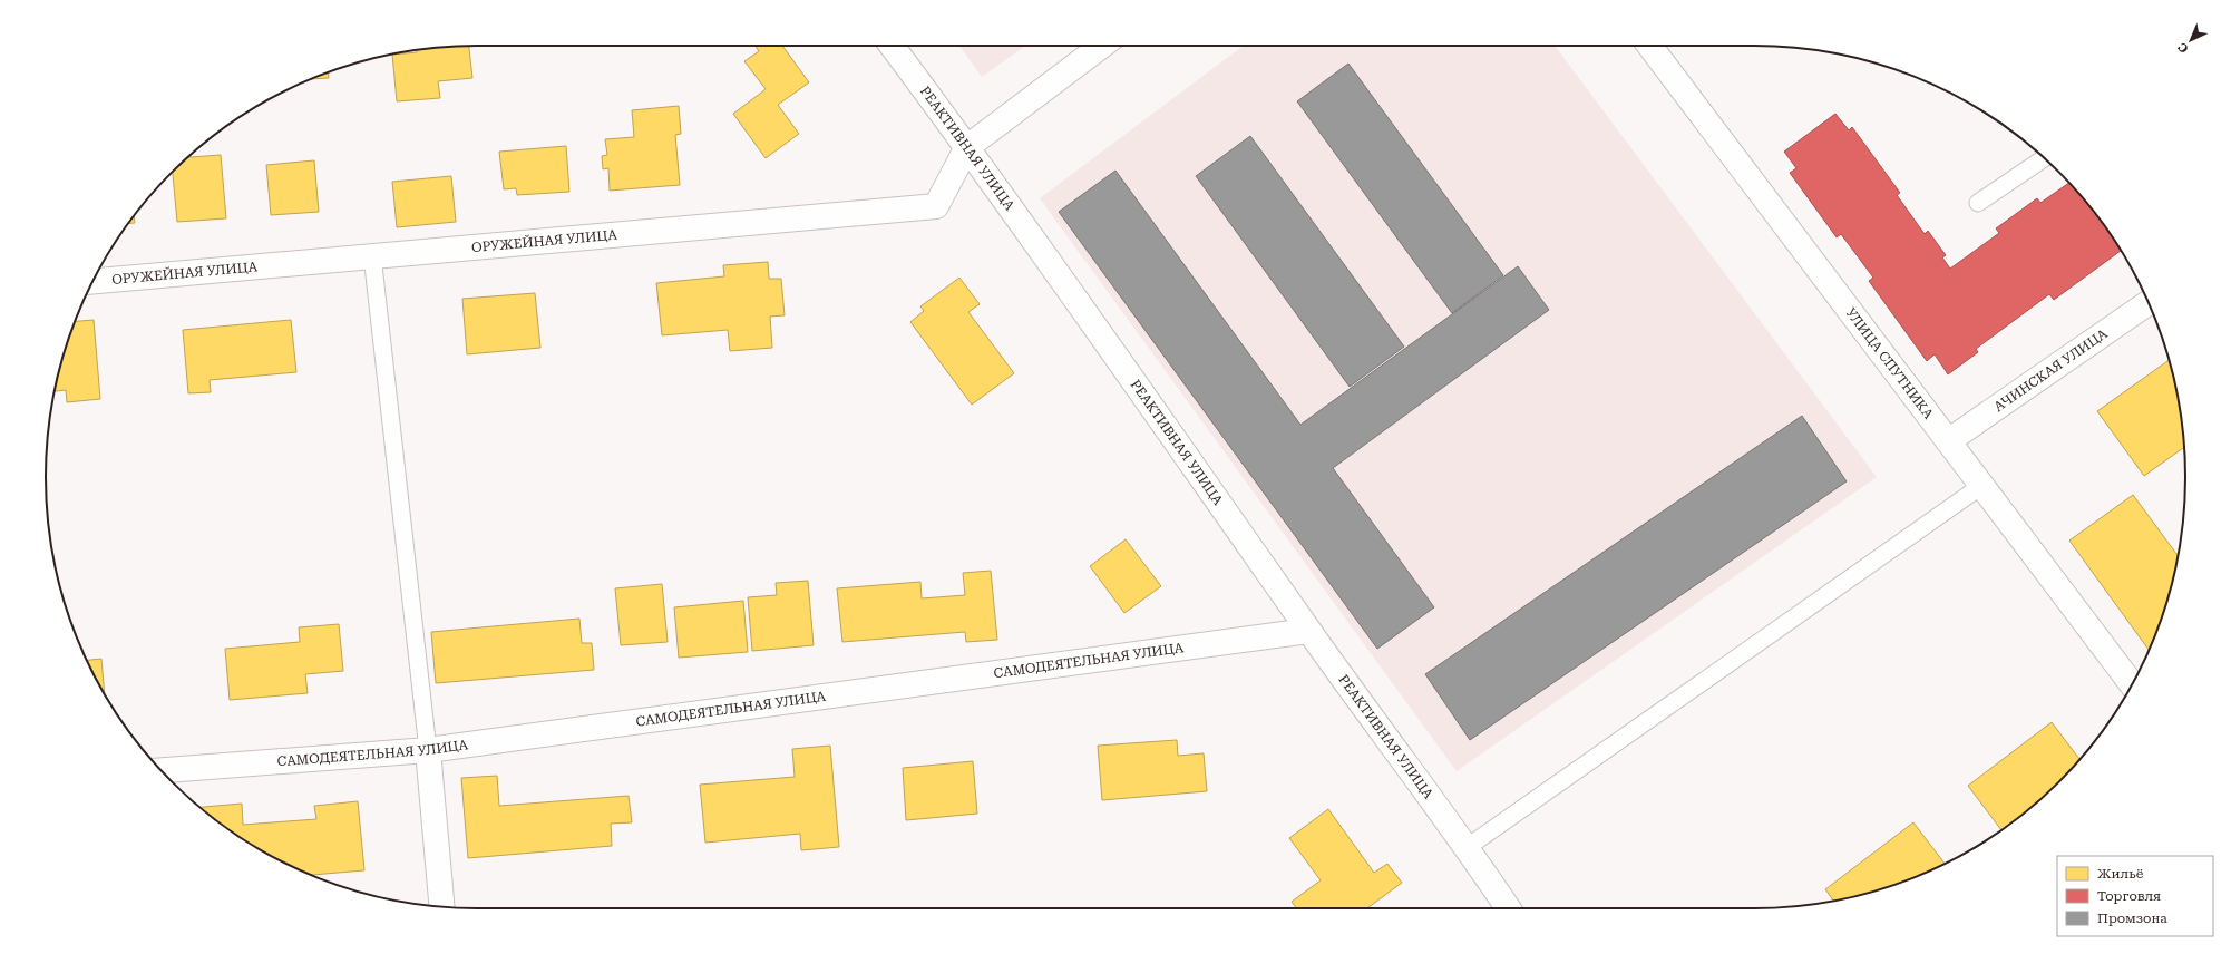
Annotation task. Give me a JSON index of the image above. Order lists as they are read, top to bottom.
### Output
{
  "streets": {
    "street": [
      "РЕАКТИВНАЯ УЛИЦА",
      "ОРУЖЕЙНАЯ УЛИЦА",
      "УЛИЦА СПУТНИКА",
      "АЧИНСКАЯ УЛИЦА",
      "САМОДЕЯТЕЛЬНАЯ УЛИЦА"
    ]
  },
  "crossings": [
    ["РЕАКТИВНАЯ УЛИЦА", "ОРУЖЕЙНАЯ УЛИЦА"],
    ["РЕАКТИВНАЯ УЛИЦА", "САМОДЕЯТЕЛЬНАЯ УЛИЦА"],
    ["УЛИЦА СПУТНИКА", "АЧИНСКАЯ УЛИЦА"]
  ],
  "legend": ["Жильё", "Торговля", "Промзона"],
  "north": "bottom left"
}
